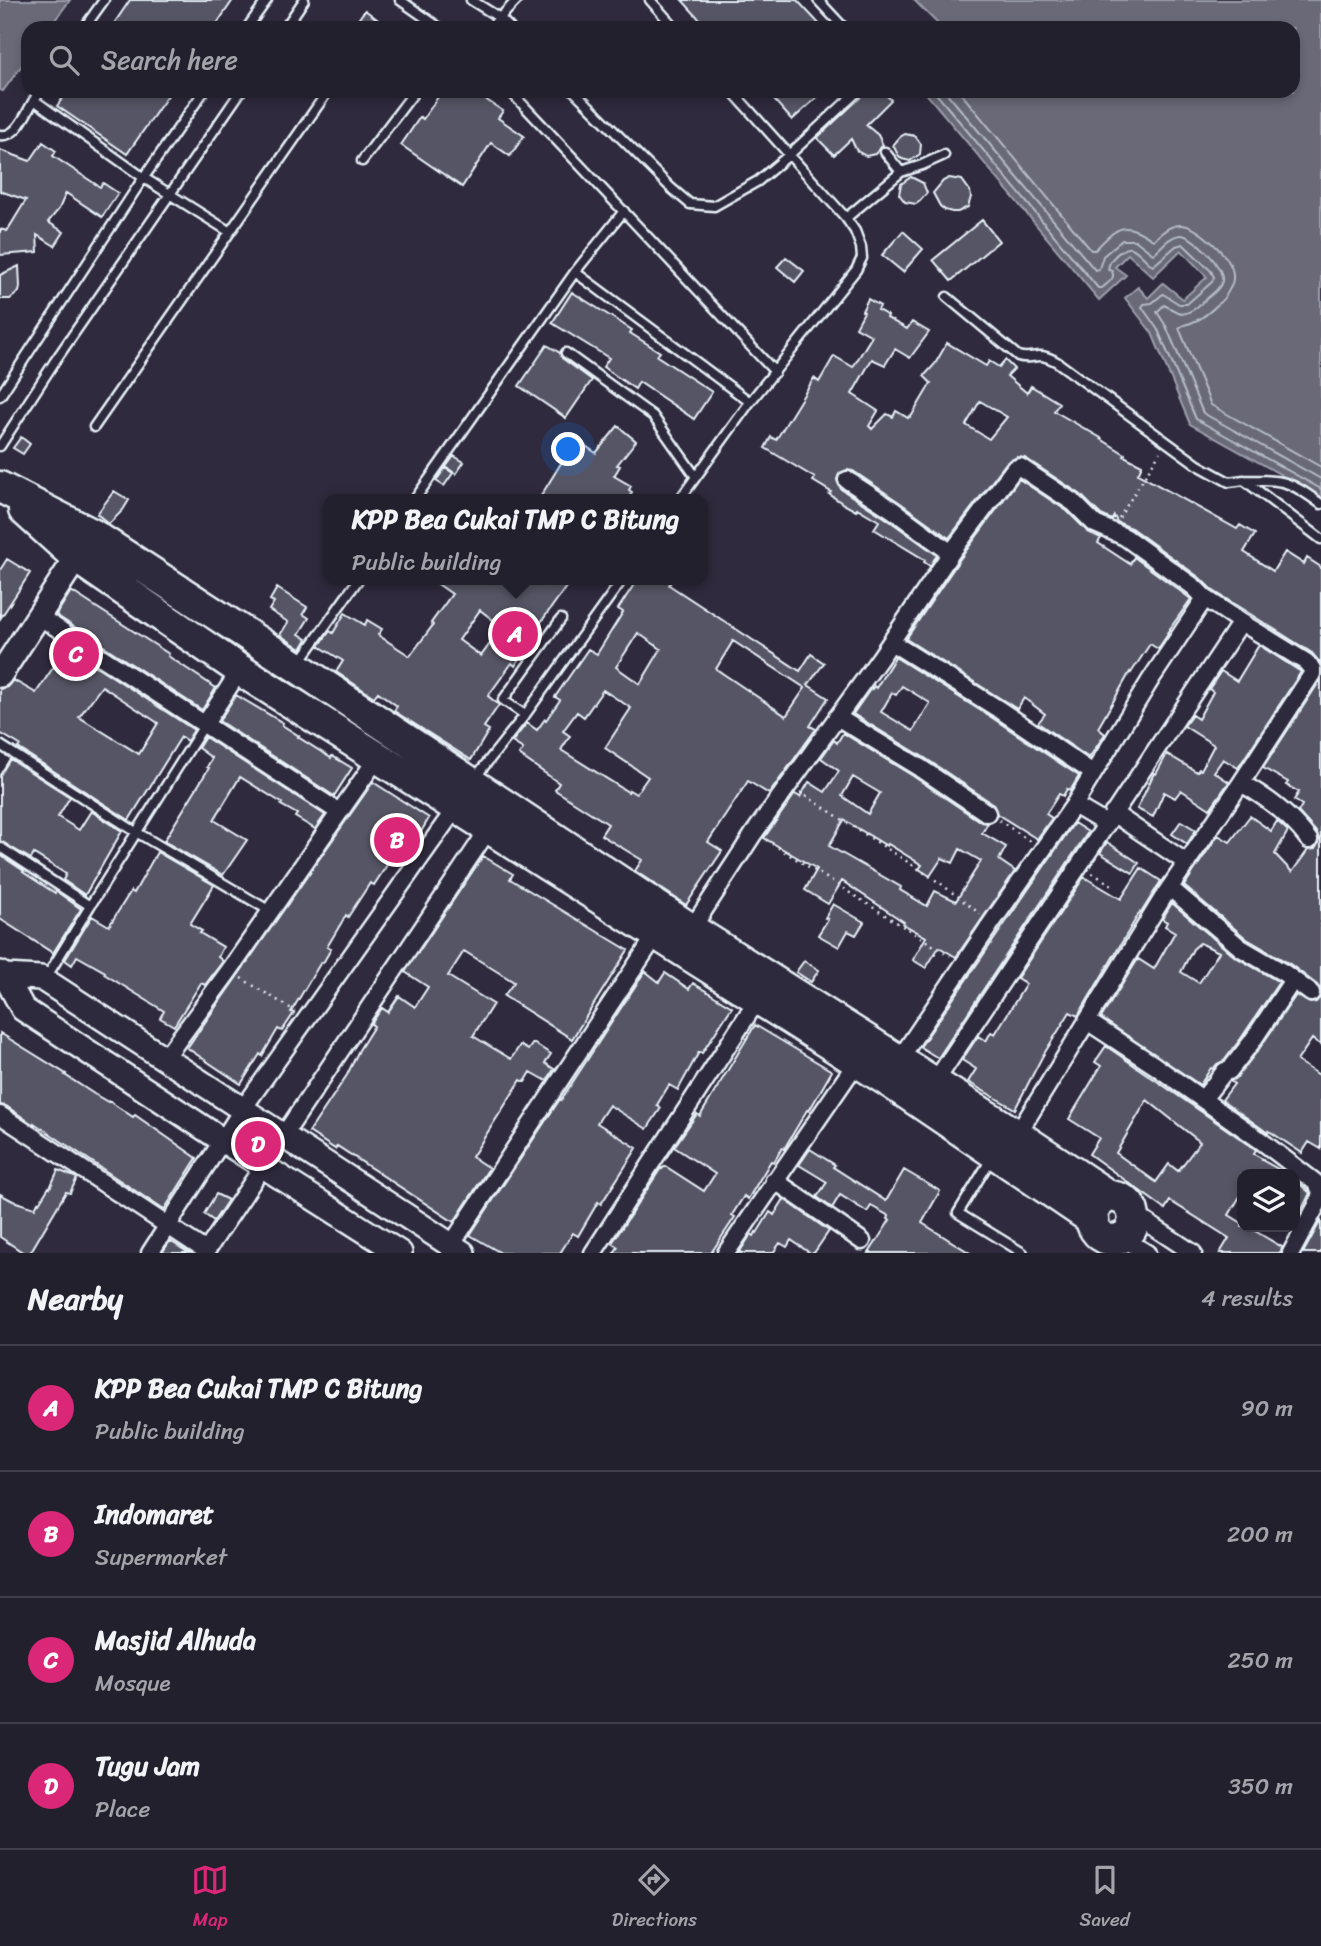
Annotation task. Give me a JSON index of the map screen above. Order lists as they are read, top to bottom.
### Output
{
  "page": {
    "search": "Search here",
    "popup": ["KPP Bea Cukai TMP C Bitung", "Public building"],
    "pins": [
      "A",
      "C",
      "B",
      "D"
    ],
    "heading": ["Nearby", "4 results"],
    "list": [
      {
        "mark": "A",
        "name": "KPP Bea Cukai TMP C Bitung",
        "note": "Public building",
        "value": "90 m"
      },
      {
        "mark": "B",
        "name": "Indomaret",
        "note": "Supermarket",
        "value": "200 m"
      },
      {
        "mark": "C",
        "name": "Masjid Alhuda",
        "note": "Mosque",
        "value": "250 m"
      },
      {
        "mark": "D",
        "name": "Tugu Jam",
        "note": "Place",
        "value": "350 m"
      }
    ],
    "nav": ["Map", "Directions", "Saved"]
  }
}
